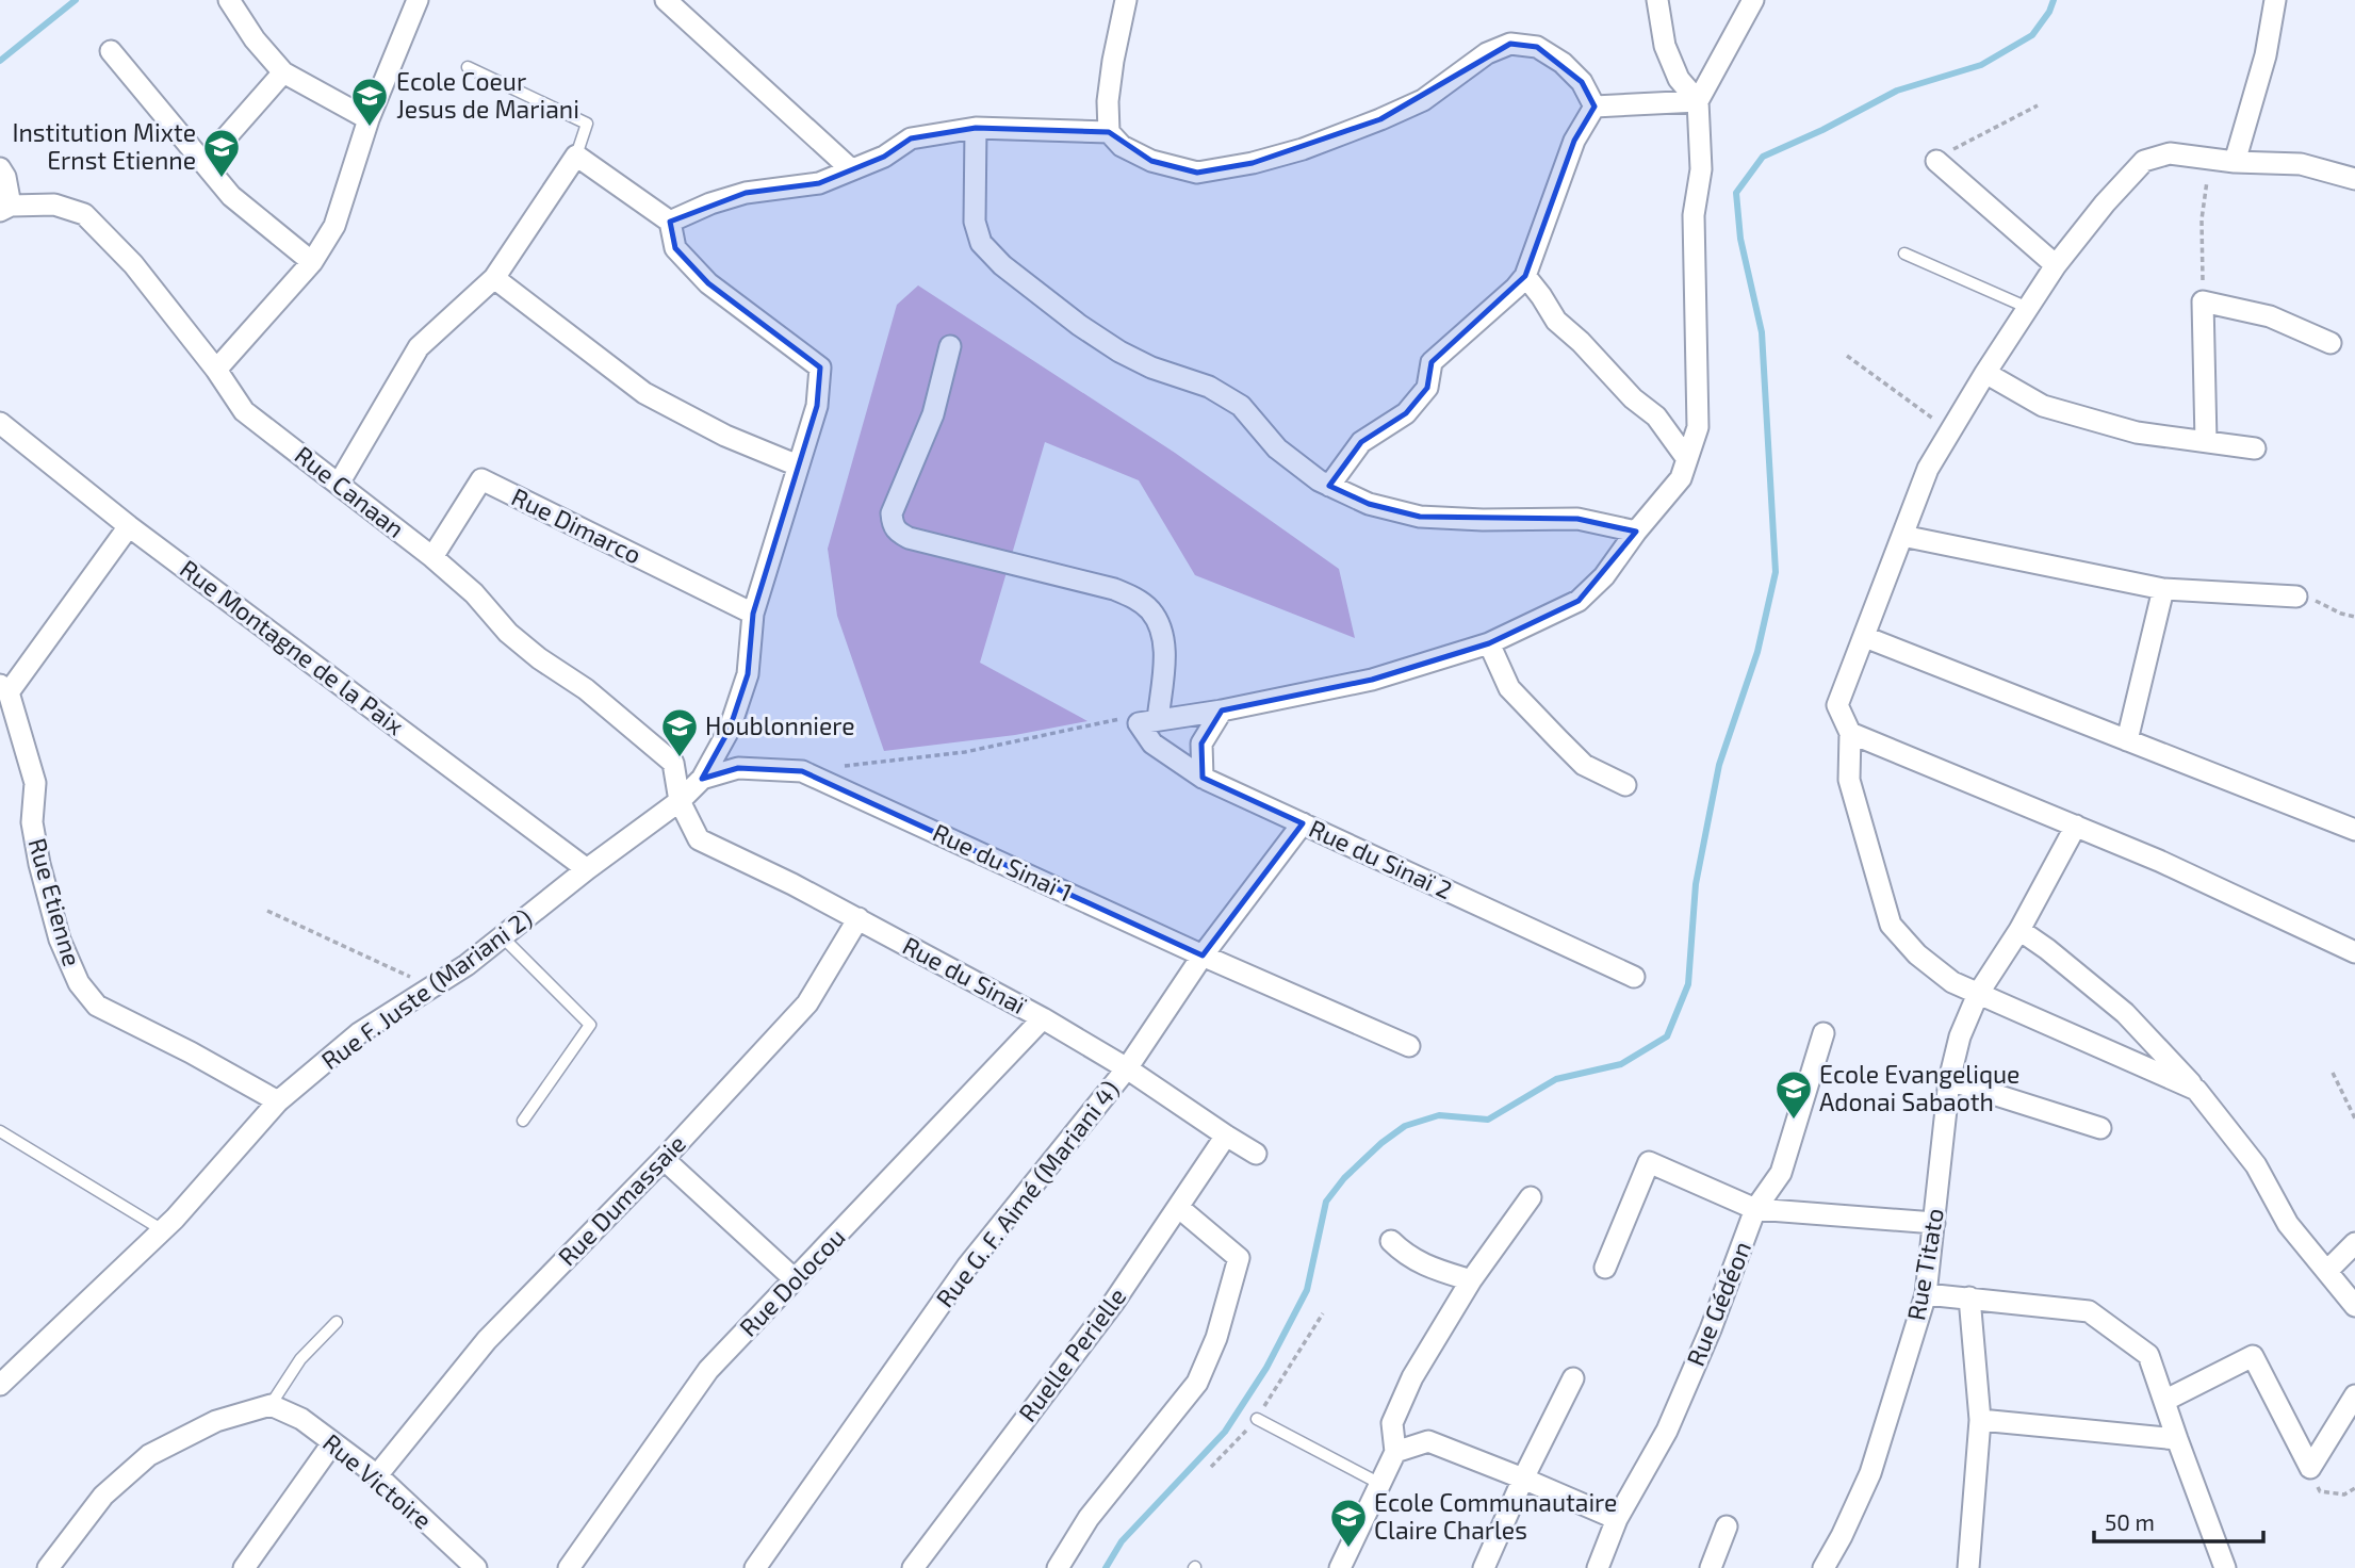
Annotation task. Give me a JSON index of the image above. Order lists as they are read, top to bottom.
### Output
{
  "streets": {
    "street": [
      "Rue Canaan",
      "Rue Dimarco",
      "Rue Montagne de la Paix",
      "Rue du Sinaï 2",
      "Rue du Sinaï 1",
      "Rue Etienne",
      "Rue du Sinaï",
      "Rue F. Juste (Mariani 2)",
      "Rue G. F. Aimé (Mariani 4)",
      "Rue Dumassaie",
      "Rue Titato",
      "Rue Dolocou",
      "Rue Gédéon",
      "Ruelle Perielle",
      "Rue Victoire"
    ]
  },
  "crossings": [
    ["Rue Canaan", "Rue Dimarco"],
    ["Rue Canaan", "Rue du Sinaï"],
    ["Rue Canaan", "Rue F. Juste (Mariani 2)"],
    ["Rue Montagne de la Paix", "Rue F. Juste (Mariani 2)"],
    ["Rue du Sinaï 2", "Rue G. F. Aimé (Mariani 4)"],
    ["Rue du Sinaï 1", "Rue F. Juste (Mariani 2)"],
    ["Rue du Sinaï 1", "Rue G. F. Aimé (Mariani 4)"],
    ["Rue Etienne", "Rue F. Juste (Mariani 2)"],
    ["Rue du Sinaï", "Rue F. Juste (Mariani 2)"],
    ["Rue du Sinaï", "Rue G. F. Aimé (Mariani 4)"],
    ["Rue du Sinaï", "Rue Dumassaie"],
    ["Rue du Sinaï", "Rue Dolocou"],
    ["Rue du Sinaï", "Ruelle Perielle"],
    ["Rue Dumassaie", "Rue Victoire"]
  ],
  "places": {
    "school or university": [
      "Ecole Coeur Jesus de Mariani",
      "Institution Mixte Ernst Etienne",
      "Houblonniere",
      "Ecole Evangelique Adonai Sabaoth",
      "Ecole Communautaire Claire Charles"
    ]
  },
  "scale_bar": "50 m"
}
